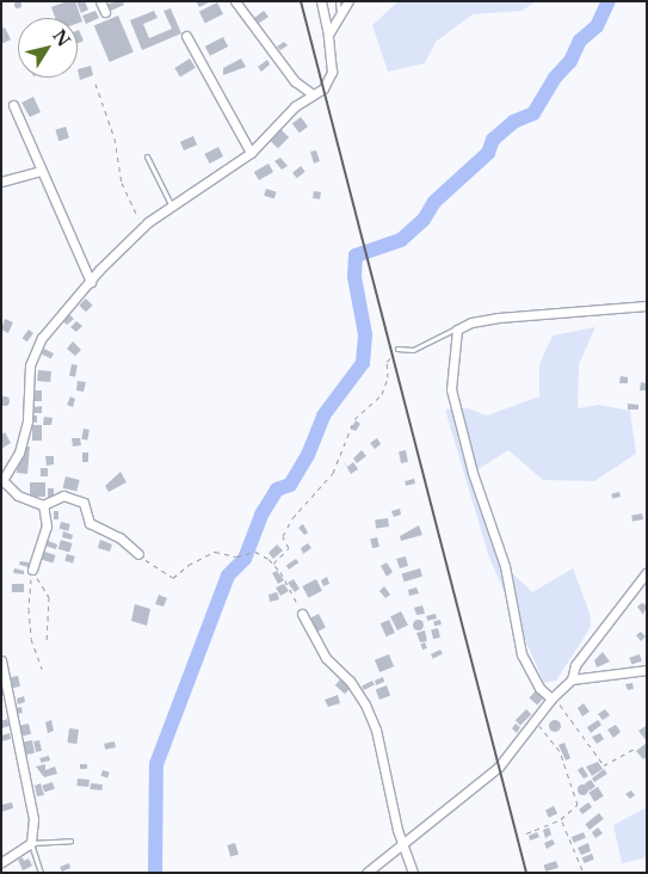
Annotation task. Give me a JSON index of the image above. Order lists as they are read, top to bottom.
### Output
{
  "north": "top right"
}
